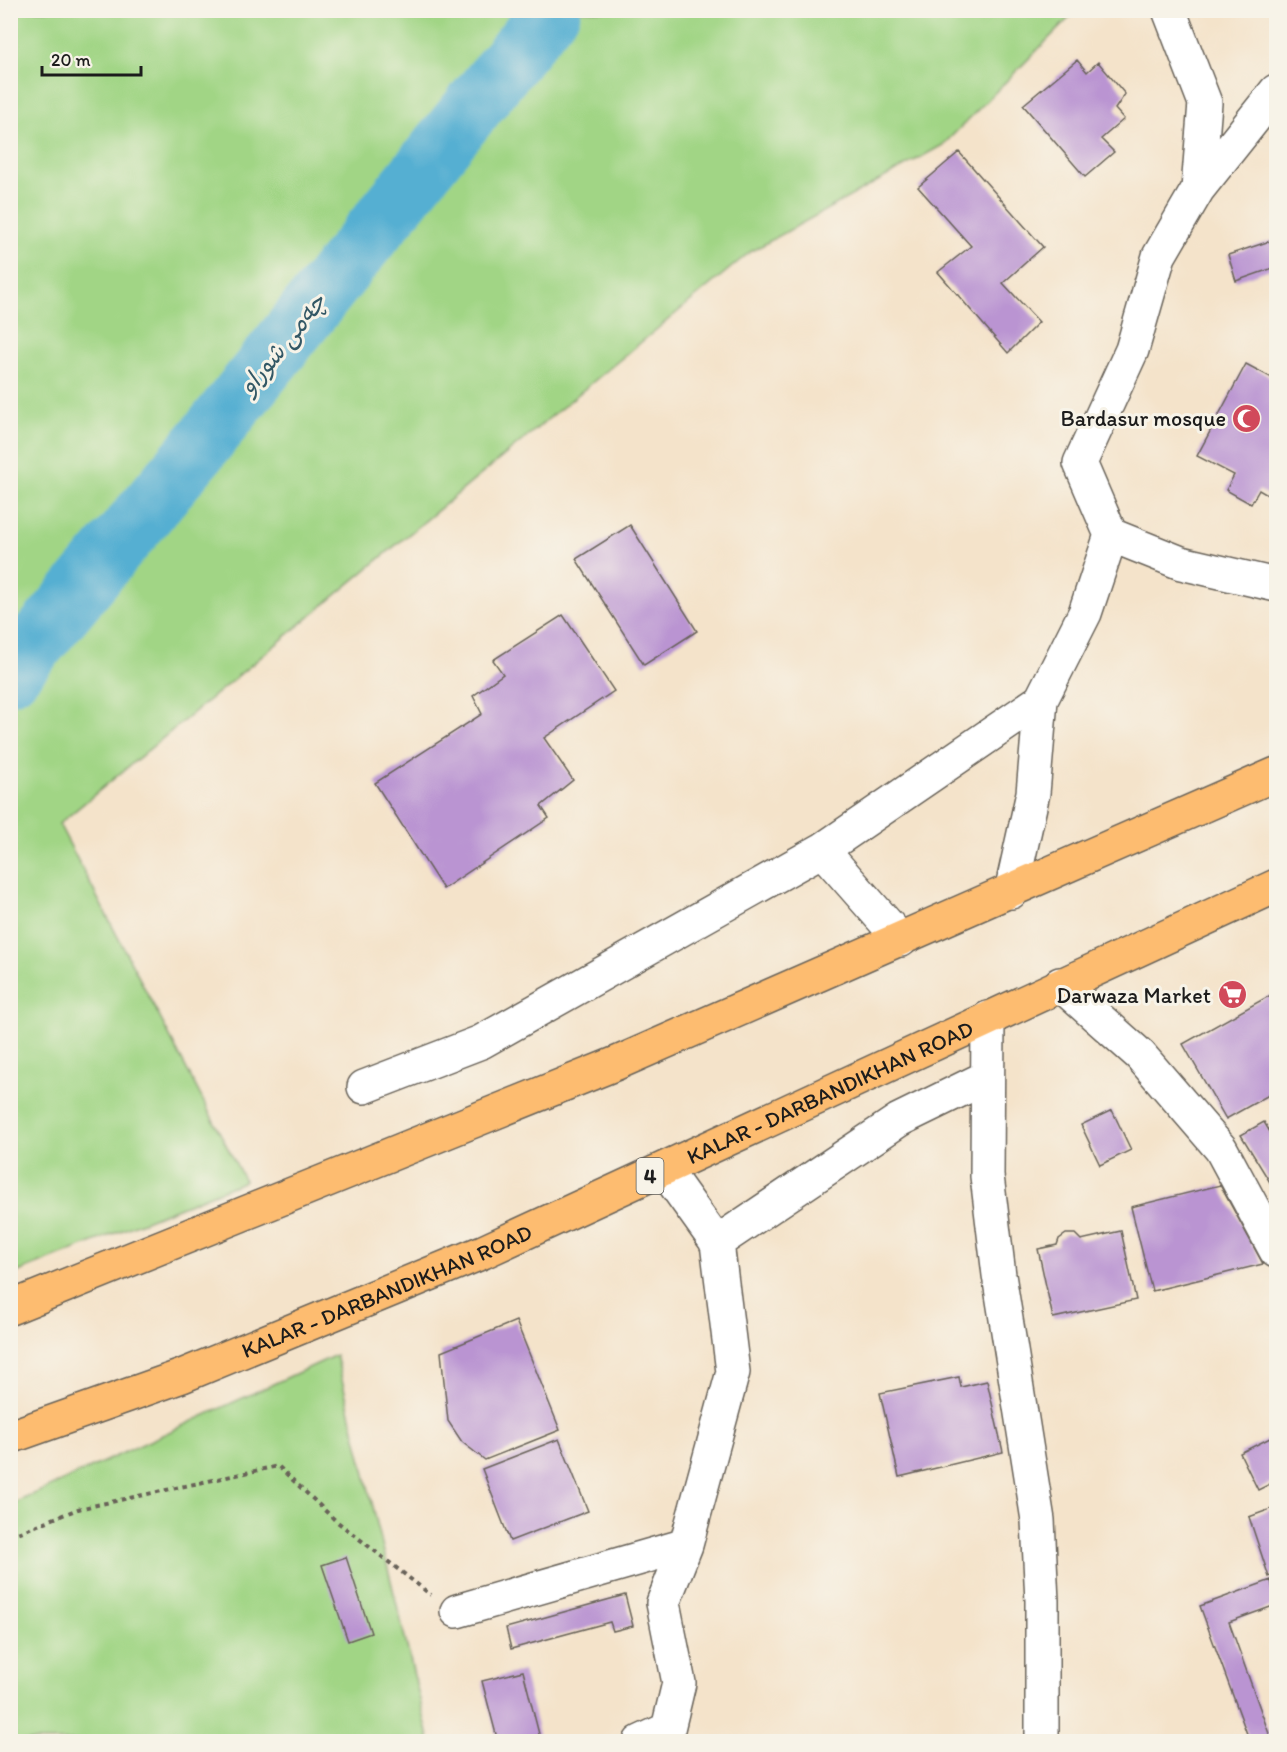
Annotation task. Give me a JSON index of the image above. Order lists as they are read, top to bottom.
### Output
{
  "streets": {
    "highway": ["KALAR - DARBANDIKHAN ROAD", "4"]
  },
  "water": ["چەمی شوراو"],
  "places": {
    "mosque": ["Bardasur mosque"],
    "supermarket": ["Darwaza Market"]
  },
  "scale_bar": "20 m"
}
